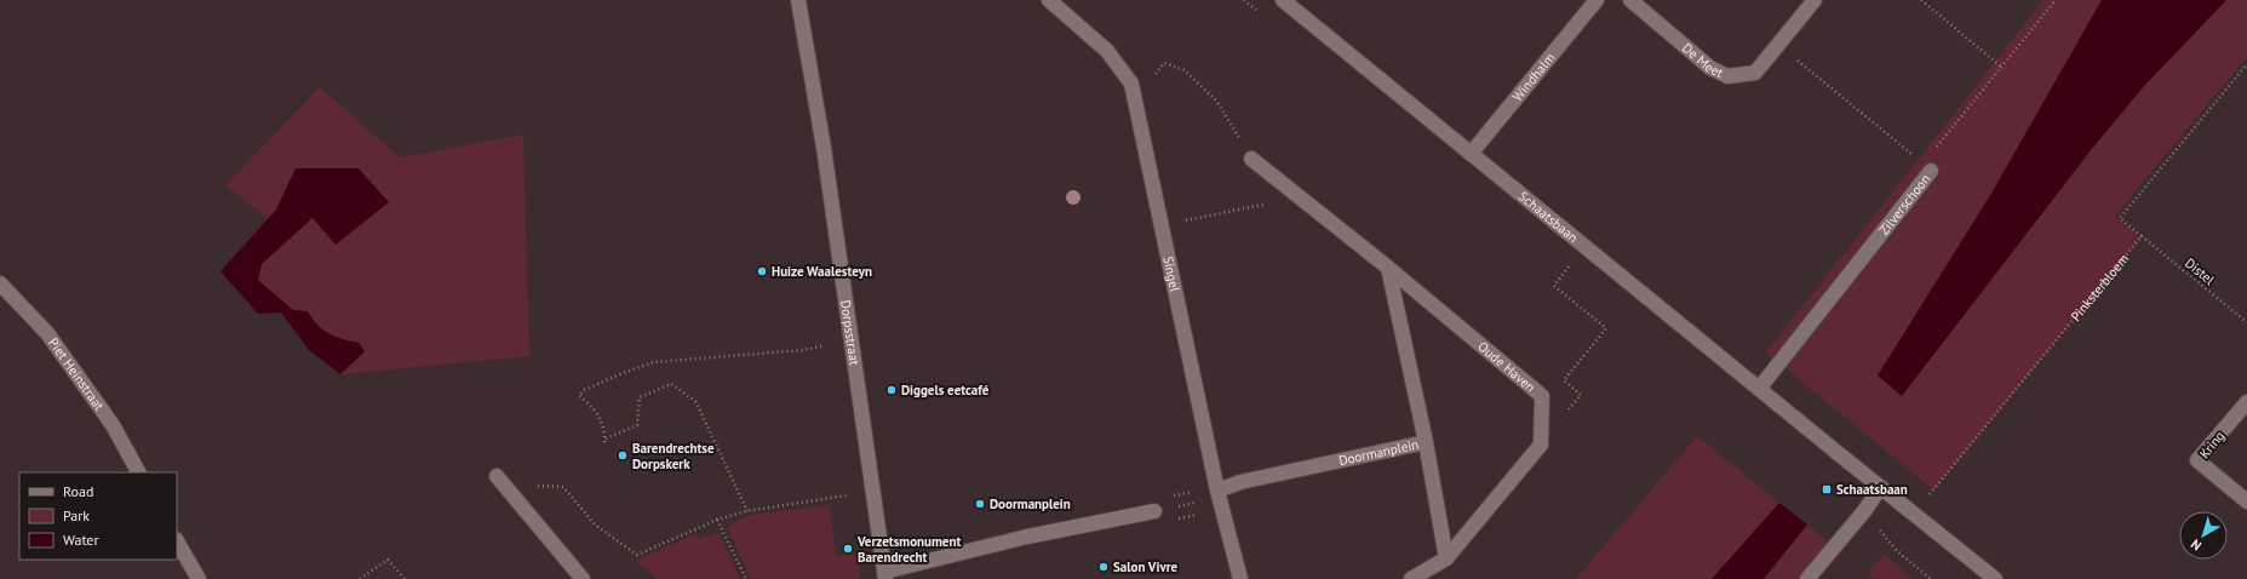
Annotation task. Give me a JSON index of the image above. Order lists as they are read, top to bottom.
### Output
{
  "streets": {
    "street": [
      "De Meet",
      "Windhalm",
      "Zilverschoon",
      "Schaatsbaan",
      "Singel",
      "Dorpsstraat",
      "Oude Haven",
      "Piet Heinstraat",
      "Kring",
      "Doormanplein"
    ],
    "path": ["Distel", "Pinksterbloem"]
  },
  "crossings": [
    ["Windhalm", "Schaatsbaan"],
    ["Zilverschoon", "Schaatsbaan"],
    ["Schaatsbaan", "Pinksterbloem"],
    ["Distel", "Pinksterbloem"],
    ["Singel", "Doormanplein"]
  ],
  "places": {
    "other": [
      "Huize Waalesteyn",
      "Diggels eetcafé",
      "Barendrechtse Dorpskerk",
      "Doormanplein",
      "Verzetsmonument Barendrecht",
      "Salon Vivre"
    ],
    "transit": ["Schaatsbaan"]
  },
  "legend": ["Road", "Park", "Water"],
  "north": "bottom left"
}
